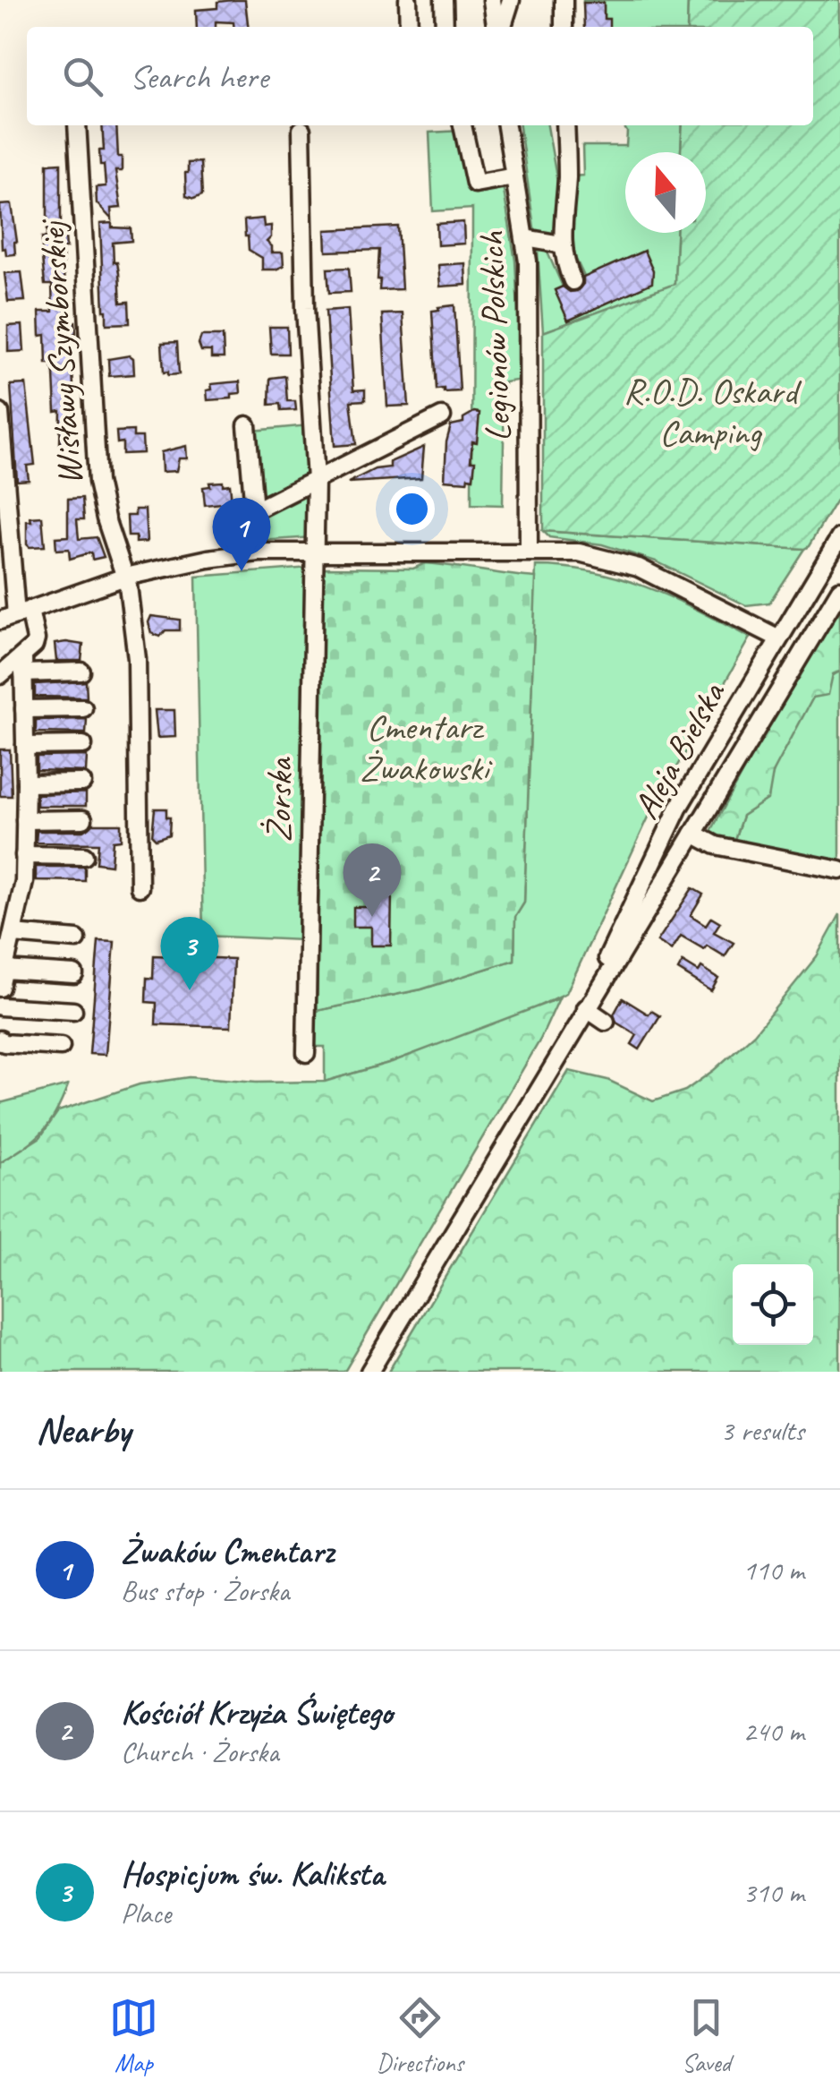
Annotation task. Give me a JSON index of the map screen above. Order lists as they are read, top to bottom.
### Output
{
  "streets": {
    "street": [
      "Legionów Polskich",
      "Wisławy Szymborskiej",
      "Aleja Bielska",
      "Żorska"
    ]
  },
  "parks": ["R.O.D. Oskard Camping", "Cmentarz Żwakowski"],
  "north": "top",
  "page": {
    "search": "Search here",
    "pins": ["1", "2", "3"],
    "heading": ["Nearby", "3 results"],
    "list": [
      {
        "mark": "1",
        "name": "Żwaków Cmentarz",
        "note": "Bus stop · Żorska",
        "value": "110 m"
      },
      {
        "mark": "2",
        "name": "Kościół Krzyża Świętego",
        "note": "Church · Żorska",
        "value": "240 m"
      },
      {
        "mark": "3",
        "name": "Hospicjum św. Kaliksta",
        "note": "Place",
        "value": "310 m"
      }
    ],
    "nav": ["Map", "Directions", "Saved"]
  }
}
